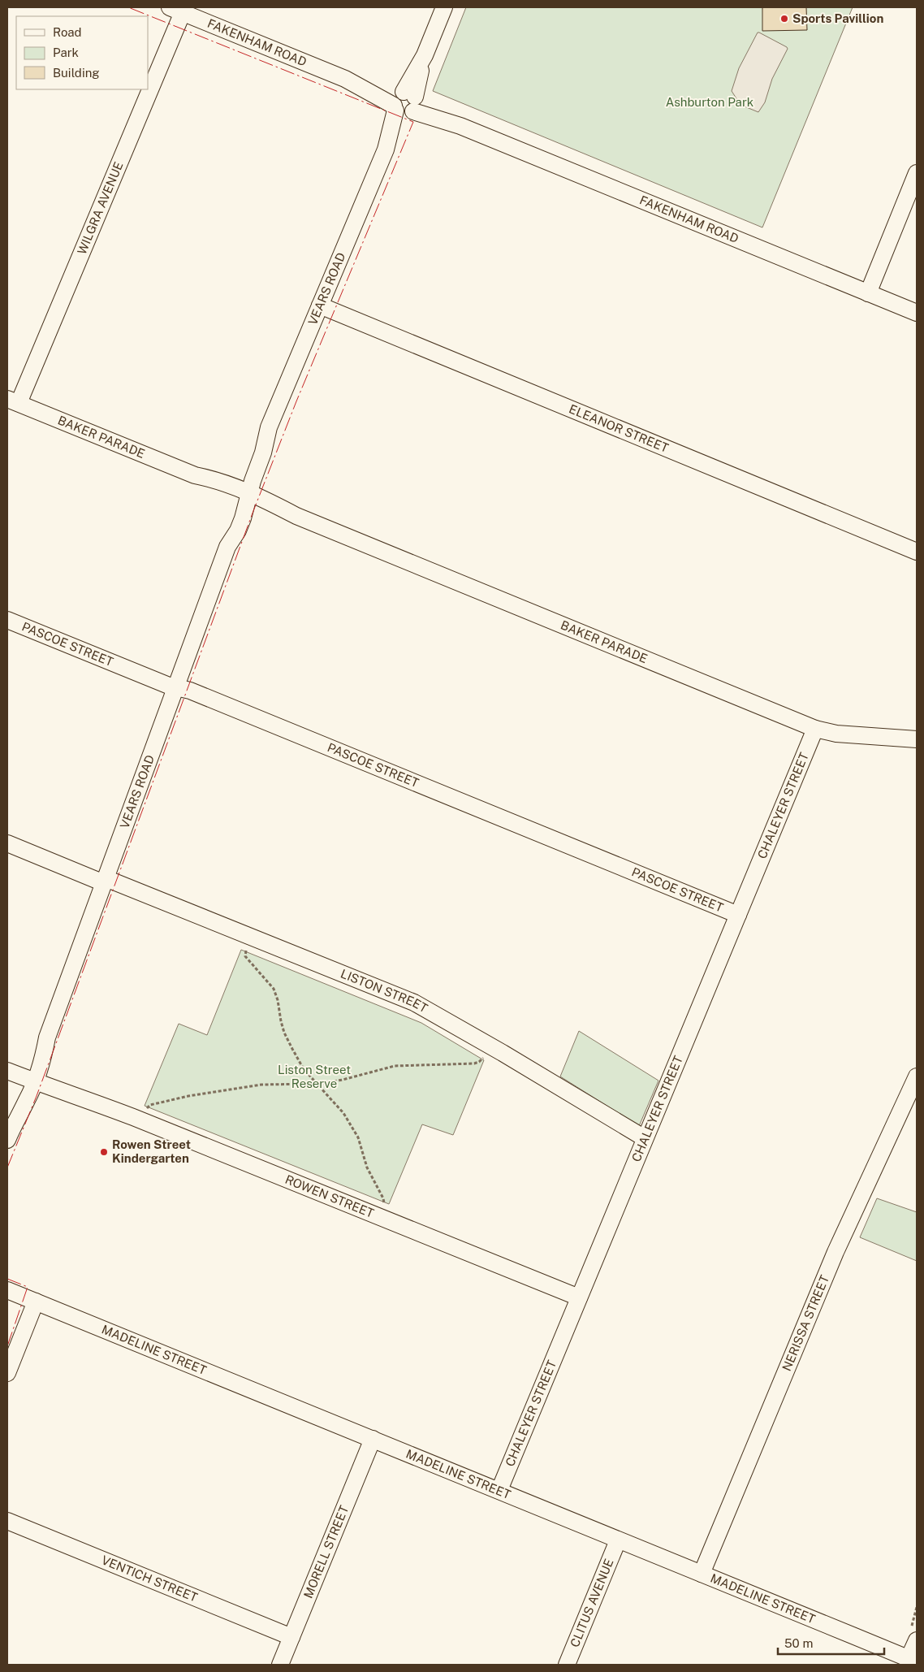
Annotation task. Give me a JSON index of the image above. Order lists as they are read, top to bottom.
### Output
{
  "streets": {
    "street": [
      "FAKENHAM ROAD",
      "WILGRA AVENUE",
      "VEARS ROAD",
      "ELEANOR STREET",
      "BAKER PARADE",
      "PASCOE STREET",
      "CHALEYER STREET",
      "LISTON STREET",
      "ROWEN STREET",
      "NERISSA STREET",
      "MADELINE STREET",
      "MORELL STREET",
      "VENTICH STREET",
      "CLITUS AVENUE"
    ]
  },
  "crossings": [
    ["FAKENHAM ROAD", "WILGRA AVENUE"],
    ["FAKENHAM ROAD", "VEARS ROAD"],
    ["WILGRA AVENUE", "BAKER PARADE"],
    ["VEARS ROAD", "ELEANOR STREET"],
    ["VEARS ROAD", "BAKER PARADE"],
    ["VEARS ROAD", "PASCOE STREET"],
    ["VEARS ROAD", "LISTON STREET"],
    ["VEARS ROAD", "ROWEN STREET"],
    ["BAKER PARADE", "CHALEYER STREET"],
    ["PASCOE STREET", "CHALEYER STREET"],
    ["CHALEYER STREET", "LISTON STREET"],
    ["CHALEYER STREET", "ROWEN STREET"],
    ["CHALEYER STREET", "MADELINE STREET"],
    ["NERISSA STREET", "MADELINE STREET"],
    ["MADELINE STREET", "MORELL STREET"],
    ["MADELINE STREET", "CLITUS AVENUE"],
    ["MORELL STREET", "VENTICH STREET"]
  ],
  "parks": ["Ashburton Park", "Liston Street Reserve"],
  "places": ["Sports Pavillion", "Rowen Street Kindergarten"],
  "legend": ["Road", "Park", "Building"],
  "scale_bar": "50 m"
}
